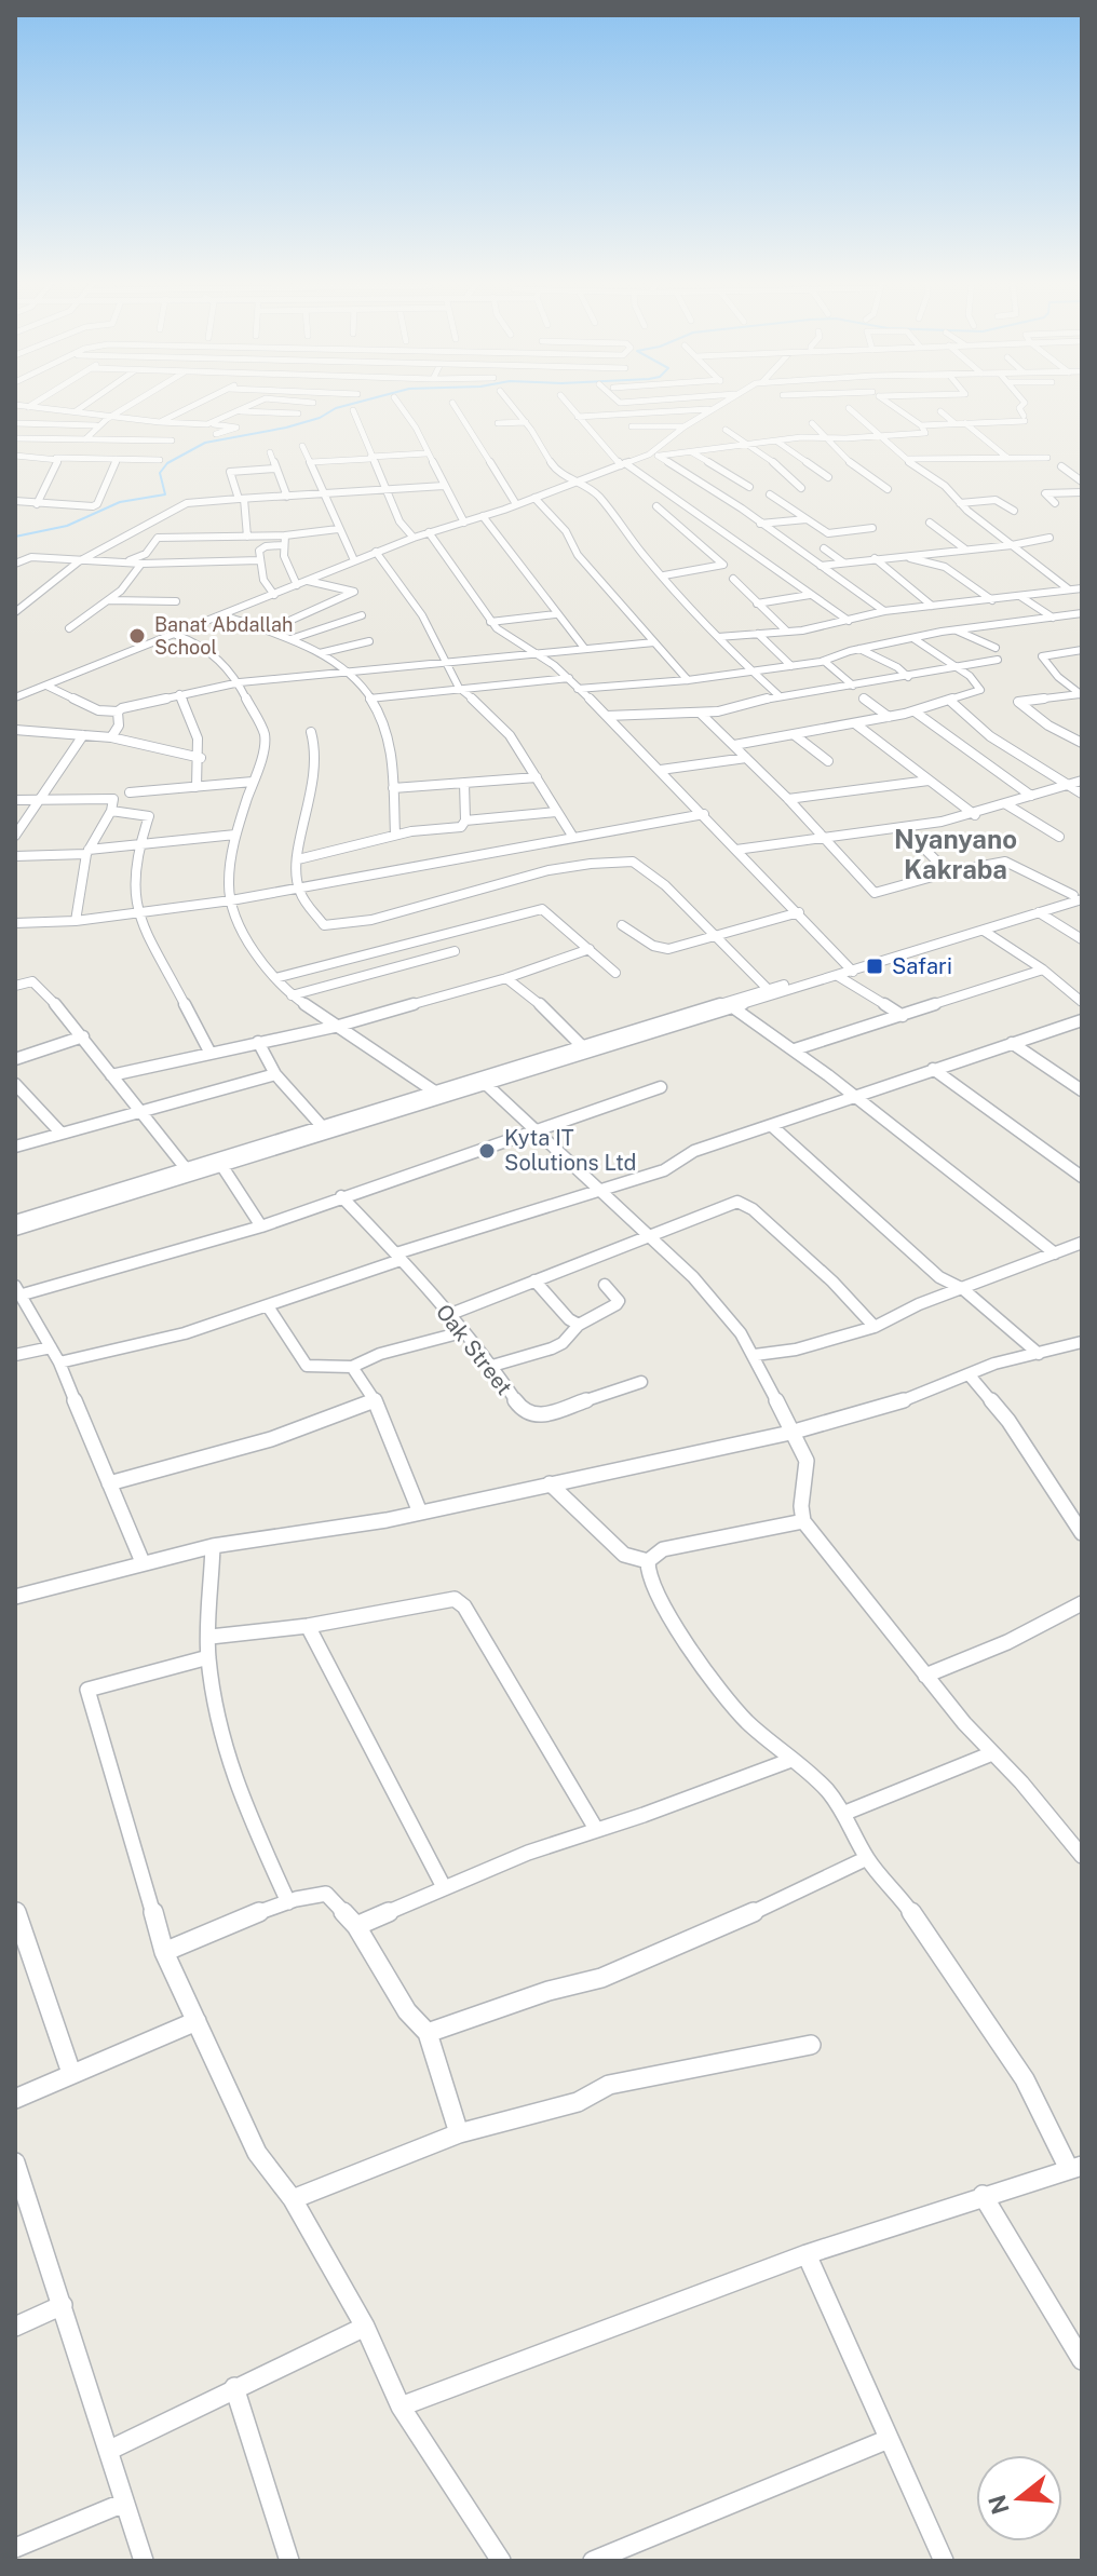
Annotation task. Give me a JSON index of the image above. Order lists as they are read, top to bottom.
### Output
{
  "streets": {
    "street": ["Oak Street"]
  },
  "districts": ["Nyanyano Kakraba"],
  "places": {
    "other": ["Banat Abdallah School", "Kyta IT Solutions Ltd"],
    "transit": ["Safari"]
  },
  "north": "left"
}
